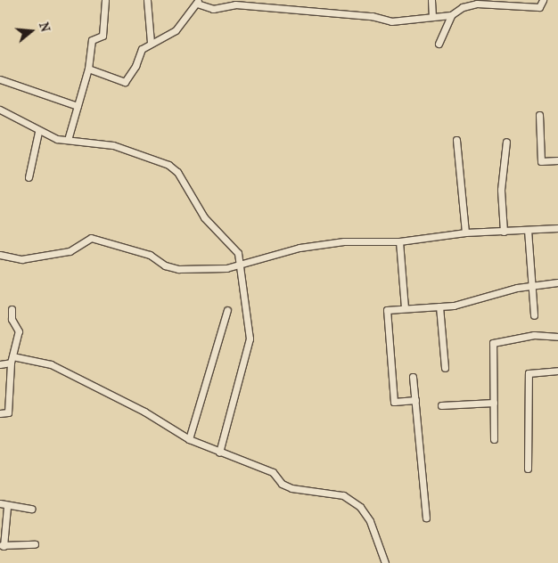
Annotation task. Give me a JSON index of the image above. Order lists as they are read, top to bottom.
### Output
{
  "north": "right"
}
